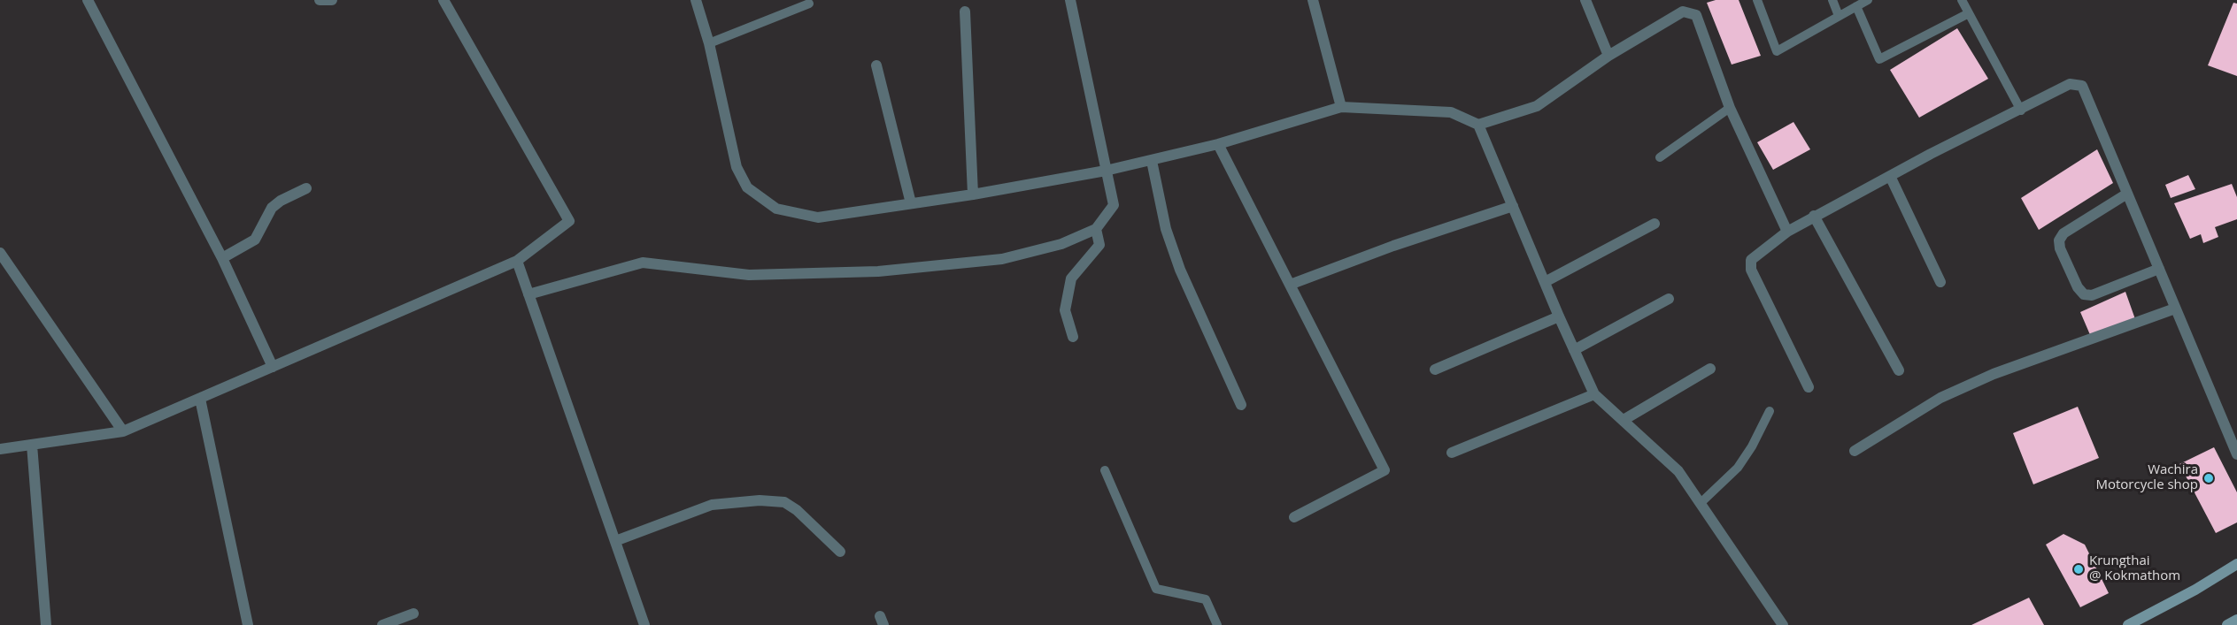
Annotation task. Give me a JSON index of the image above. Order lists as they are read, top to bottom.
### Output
{
  "places": ["Wachira Motorcycle shop", "Krungthai @ Kokmathom"]
}
